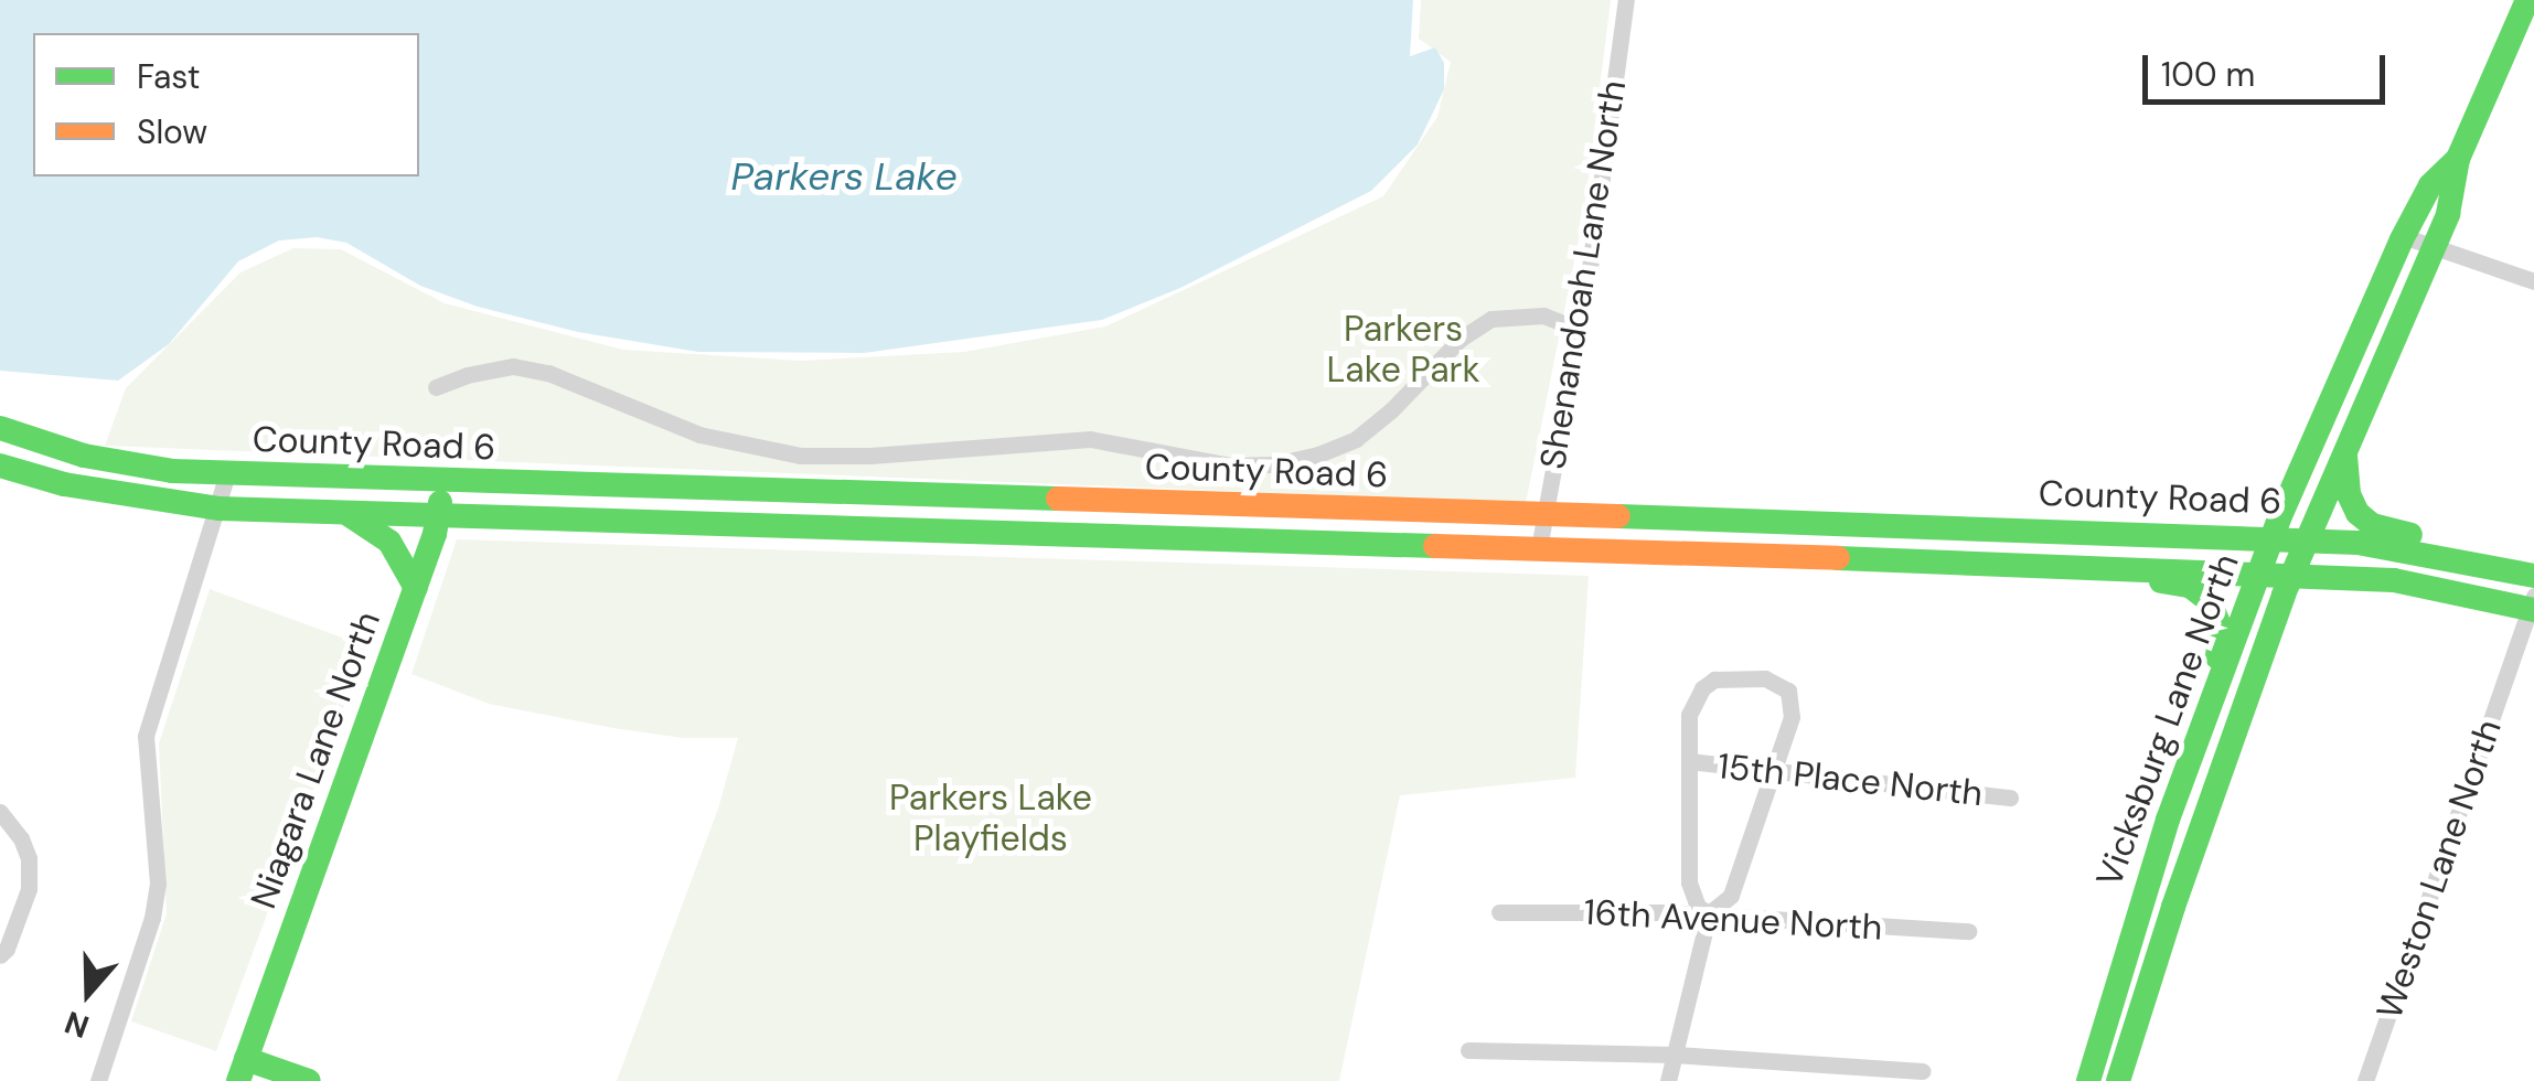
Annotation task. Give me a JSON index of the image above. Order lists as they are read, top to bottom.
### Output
{
  "streets": {
    "main road": ["County Road 6", "Vicksburg Lane North", "Niagara Lane North"],
    "street": [
      "Shenandoah Lane North",
      "15th Place North",
      "Weston Lane North",
      "16th Avenue North"
    ]
  },
  "crossings": [
    ["Shenandoah Lane North", "County Road 6"],
    ["County Road 6", "Vicksburg Lane North"],
    ["County Road 6", "Niagara Lane North"],
    ["County Road 6", "Weston Lane North"]
  ],
  "water": ["Parkers Lake"],
  "parks": ["Parkers Lake Park", "Parkers Lake Playfields"],
  "legend": ["Fast", "Slow"],
  "scale_bar": "100 m",
  "north": "bottom"
}
